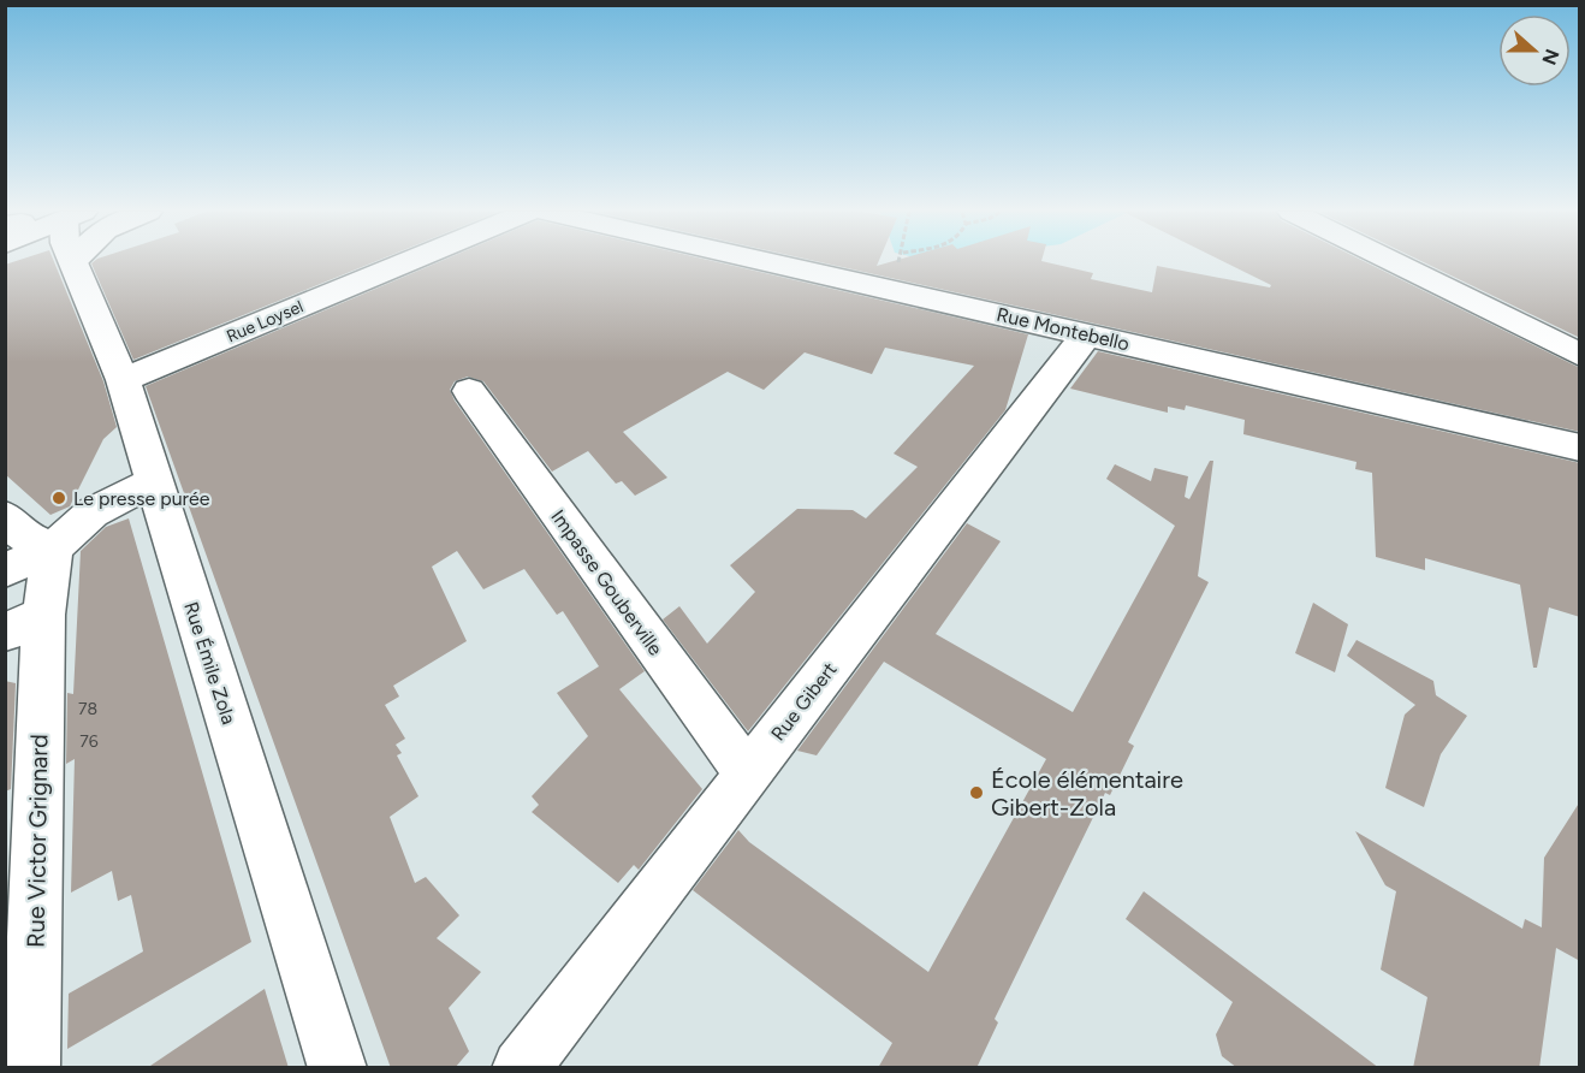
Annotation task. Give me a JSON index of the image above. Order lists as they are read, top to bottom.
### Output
{
  "streets": {
    "street": [
      "Rue Loysel",
      "Rue Montebello",
      "Impasse Gouberville",
      "Rue Émile Zola",
      "Rue Gibert",
      "Rue Victor Grignard"
    ]
  },
  "crossings": [
    ["Rue Loysel", "Rue Émile Zola"],
    ["Rue Montebello", "Rue Gibert"],
    ["Impasse Gouberville", "Rue Gibert"]
  ],
  "places": ["Le presse purée", "École élémentaire Gibert-Zola"],
  "house_numbers": ["78", "76"],
  "north": "right"
}
